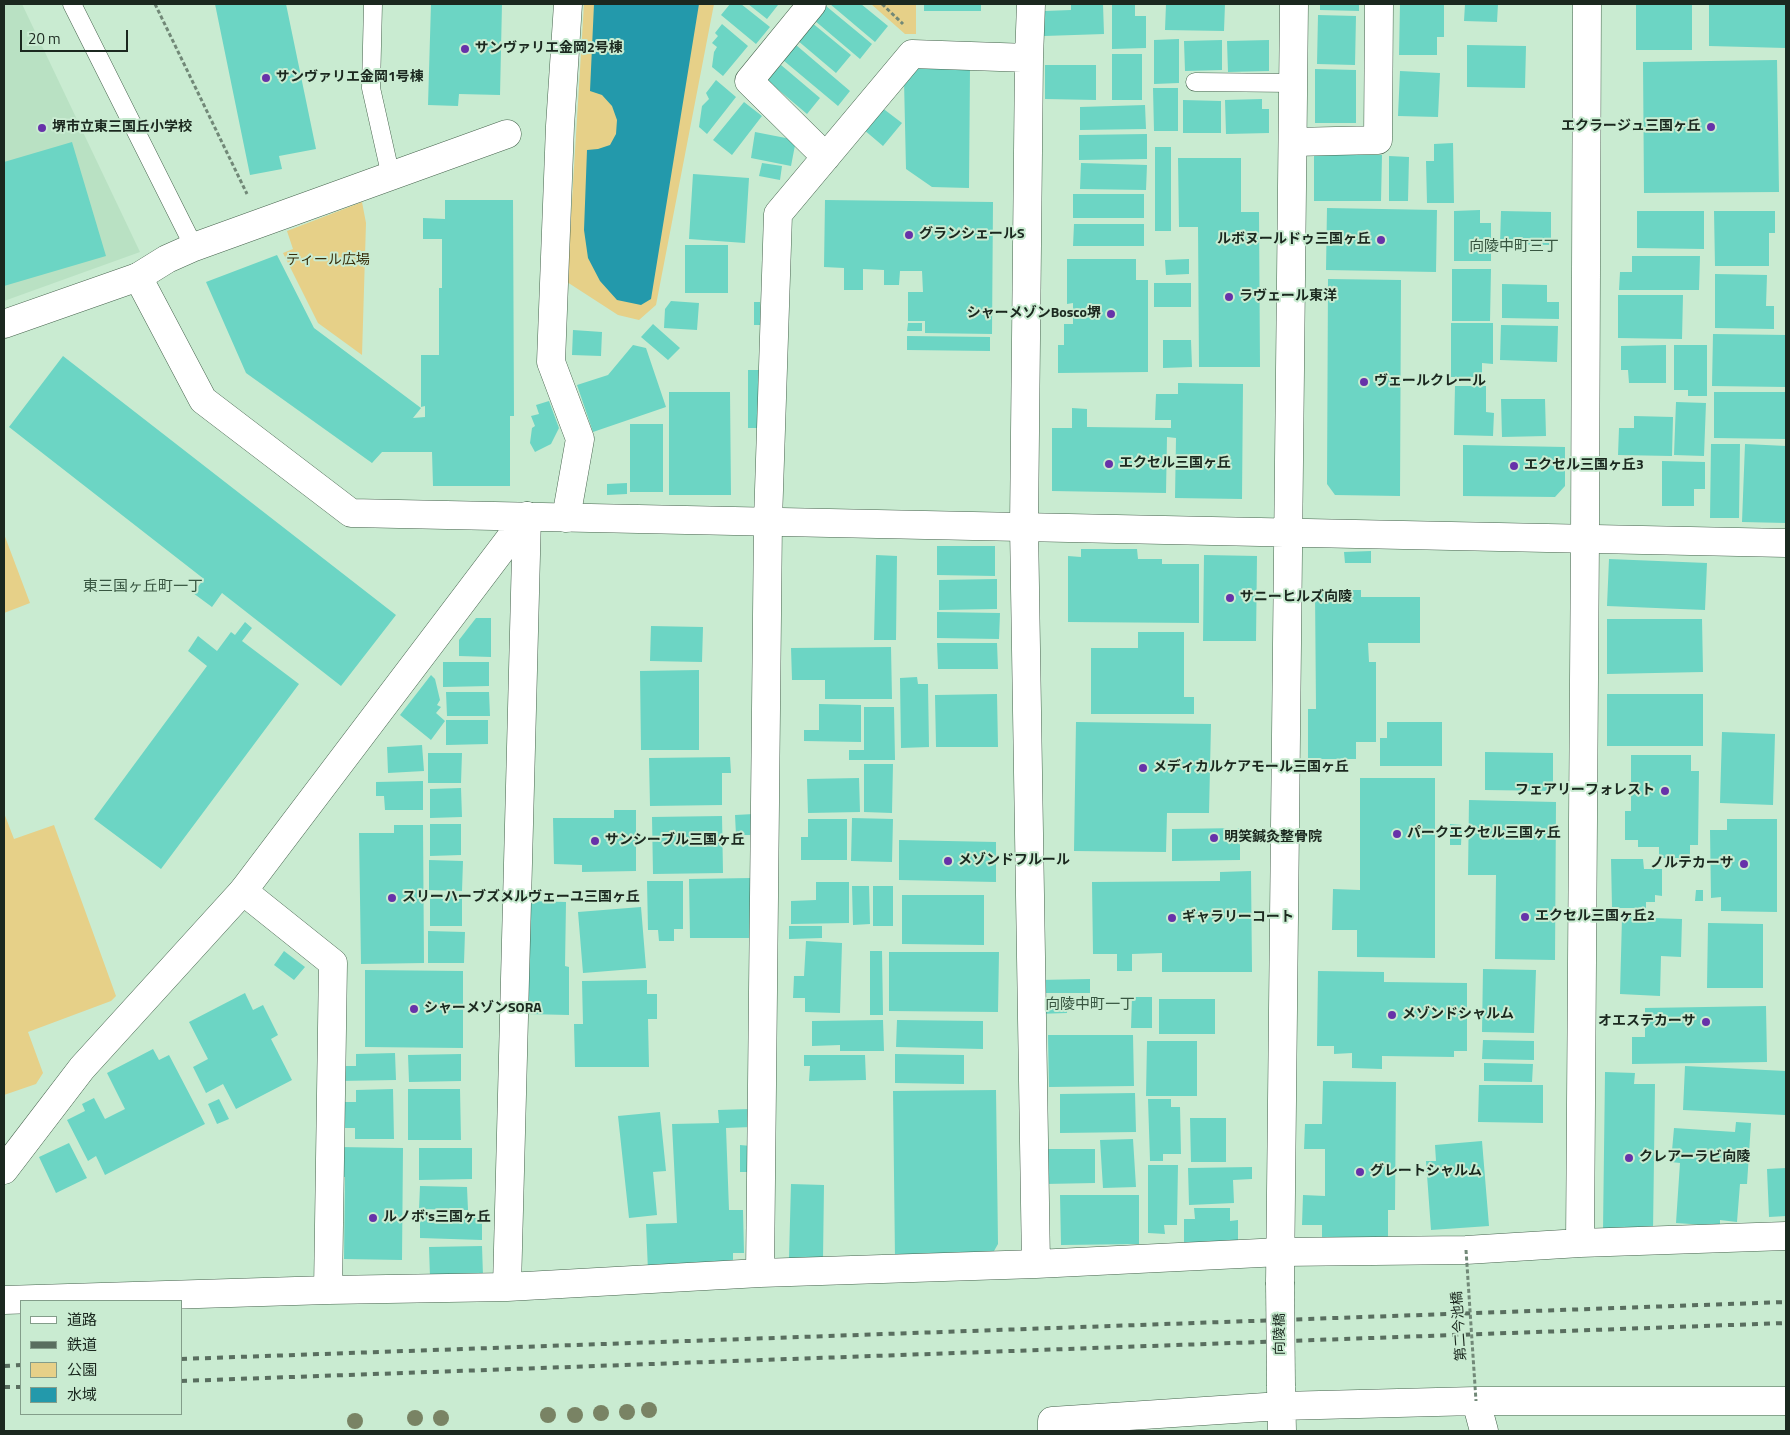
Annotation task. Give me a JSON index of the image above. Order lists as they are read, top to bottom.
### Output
{
  "streets": {
    "street": ["向陵橋"],
    "path": ["第二今池橋"]
  },
  "districts": ["向陵中町三丁", "東三国ヶ丘町一丁", "向陵中町一丁"],
  "parks": ["ティール広場"],
  "places": [
    "サンヴァリエ金岡2号棟",
    "サンヴァリエ金岡1号棟",
    "エクラージュ三国ヶ丘",
    "堺市立東三国丘小学校",
    "グランシェールS",
    "ルボヌールドゥ三国ヶ丘",
    "ラヴェール東洋",
    "シャーメゾンBosco堺",
    "ヴェールクレール",
    "エクセル三国ヶ丘",
    "エクセル三国ヶ丘3",
    "サニーヒルズ向陵",
    "メディカルケアモール三国ヶ丘",
    "フェアリーフォレスト",
    "パークエクセル三国ヶ丘",
    "明笑鍼灸整骨院",
    "サンシーブル三国ヶ丘",
    "メゾンドフルール",
    "ノルテカーサ",
    "スリーハーブズメルヴェーユ三国ヶ丘",
    "エクセル三国ヶ丘2",
    "ギャラリーコート",
    "シャーメゾンSORA",
    "メゾンドシャルム",
    "オエステカーサ",
    "クレアーラビ向陵",
    "グレートシャルム",
    "ルノボ's三国ヶ丘"
  ],
  "legend": [
    "道路",
    "鉄道",
    "公園",
    "水域"
  ],
  "scale_bar": "20 m"
}
